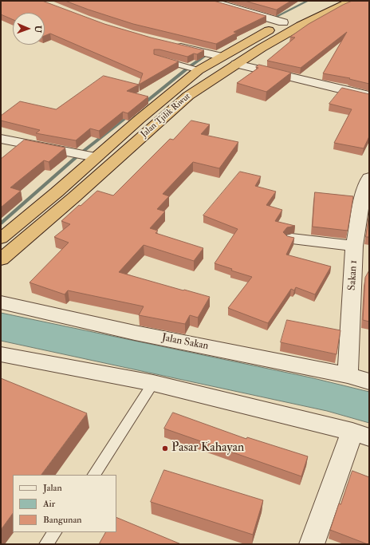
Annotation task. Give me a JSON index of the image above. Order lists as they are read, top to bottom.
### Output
{
  "streets": {
    "highway": ["Jalan Tjilik Riwut"],
    "street": ["Sakan 1", "Jalan Sakan"]
  },
  "crossings": [
    ["Sakan 1", "Jalan Sakan"]
  ],
  "places": ["Pasar Kahayan"],
  "legend": ["Jalan", "Air", "Bangunan"],
  "north": "right"
}
